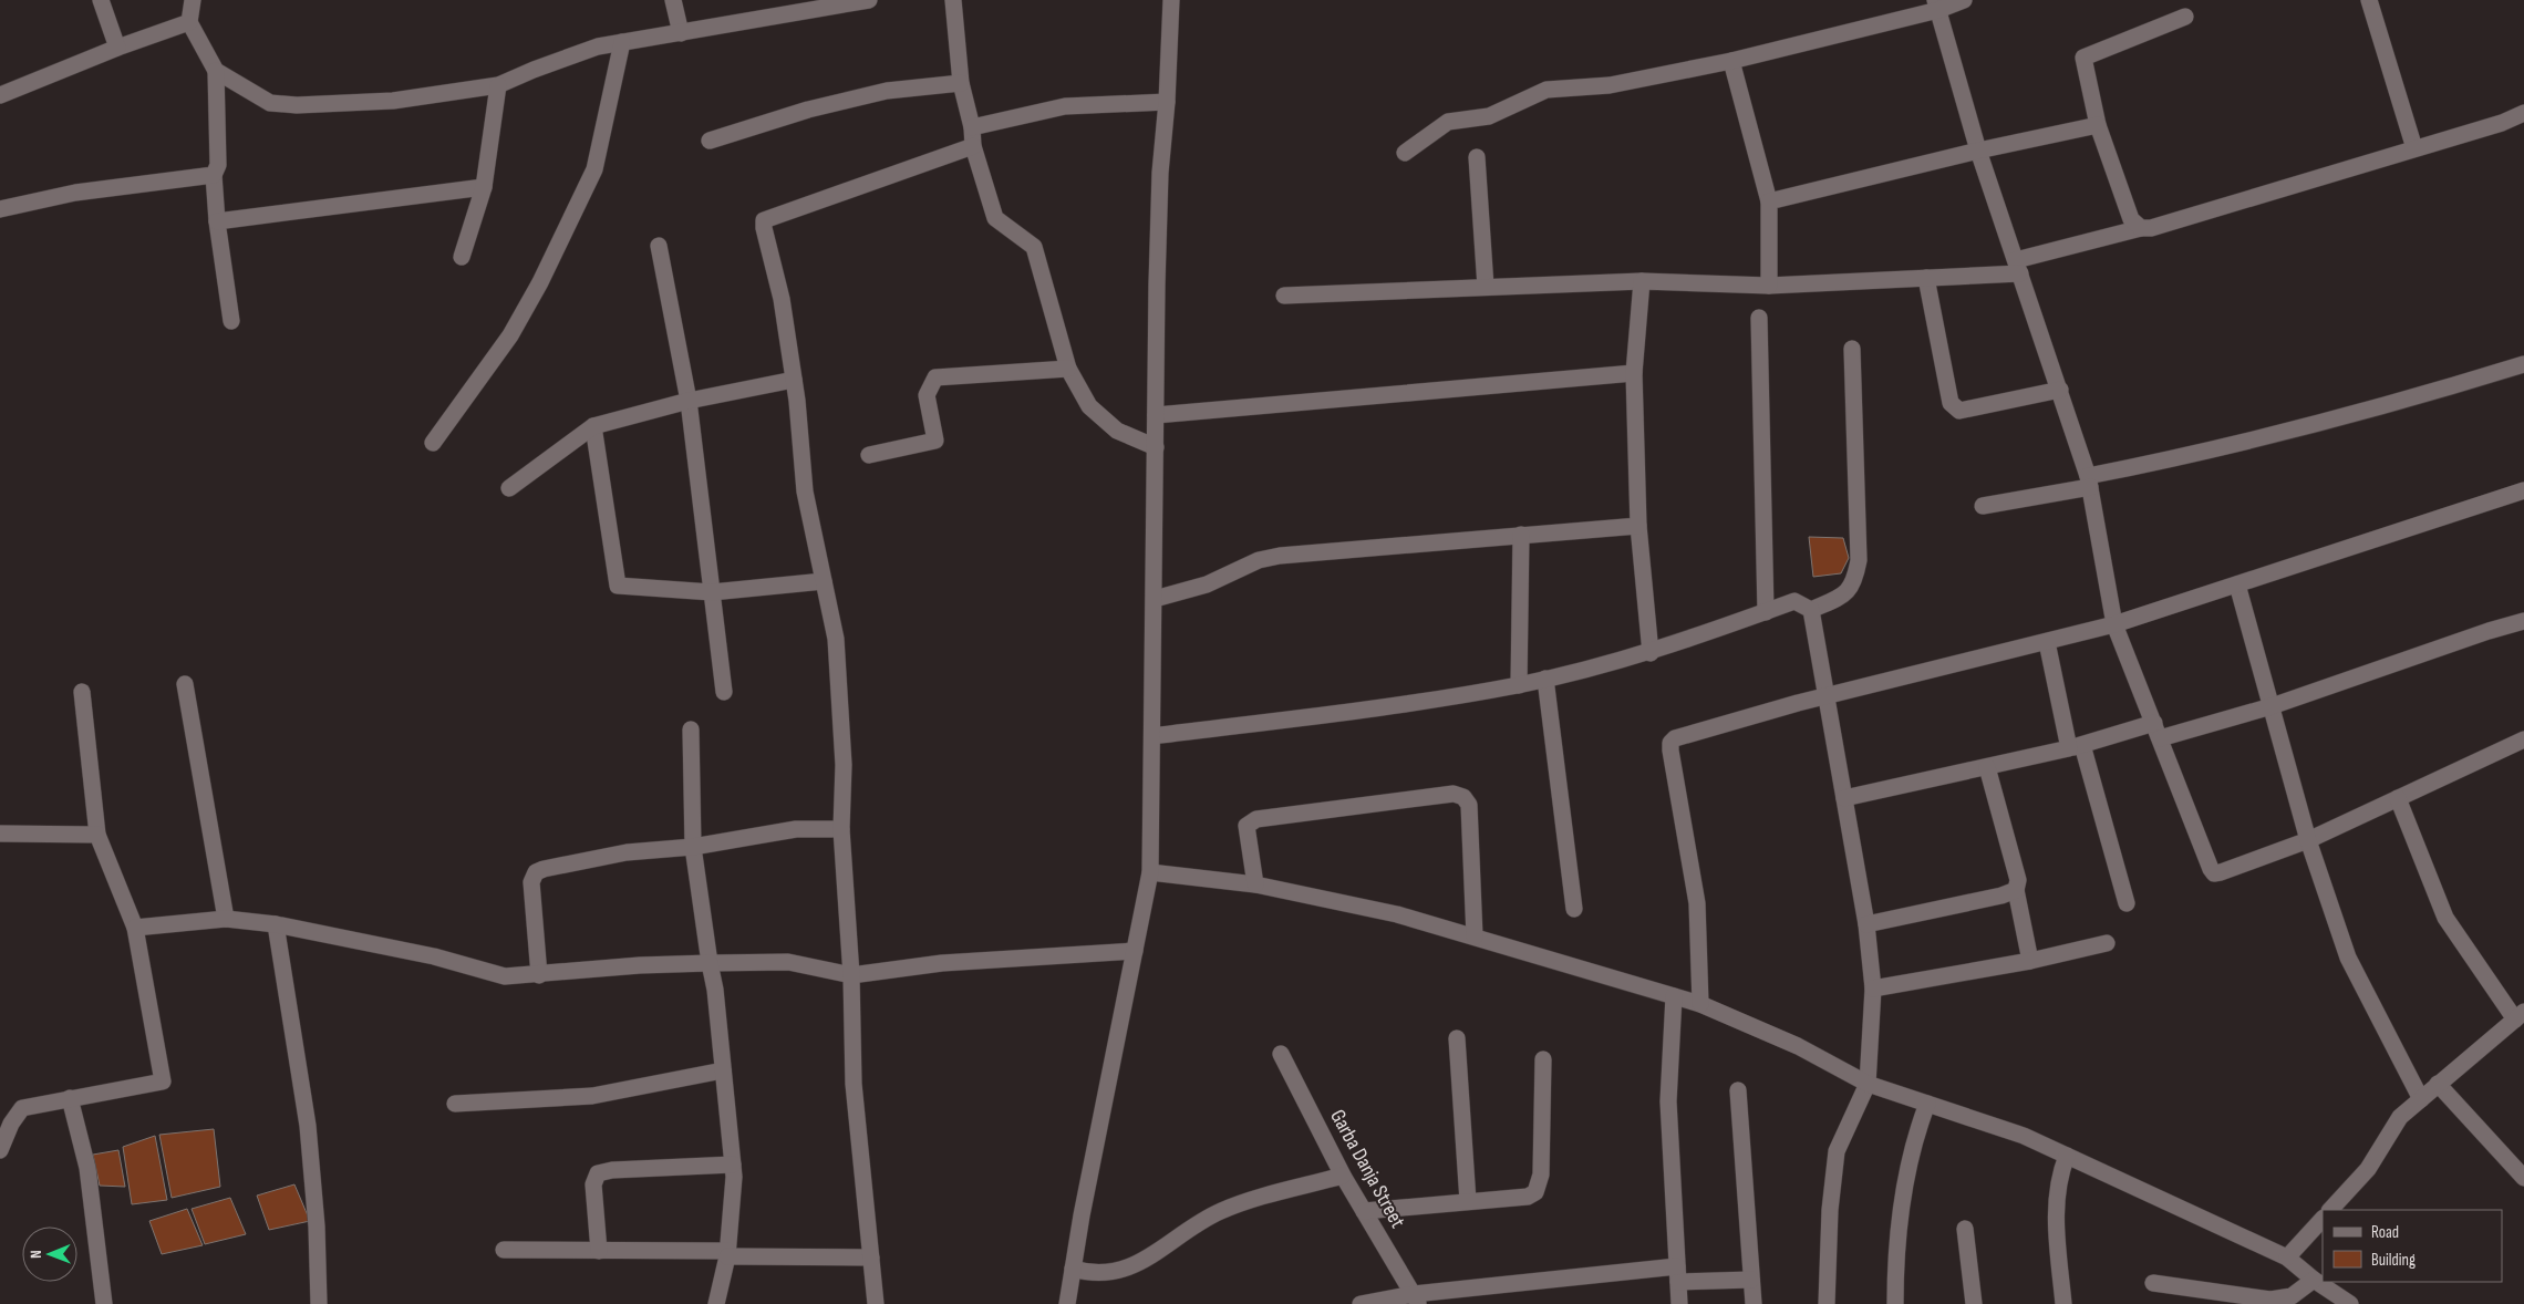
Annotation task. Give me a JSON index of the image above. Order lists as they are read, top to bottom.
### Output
{
  "streets": {
    "street": ["Garba Danja Street"]
  },
  "legend": ["Road", "Building"],
  "north": "left"
}
